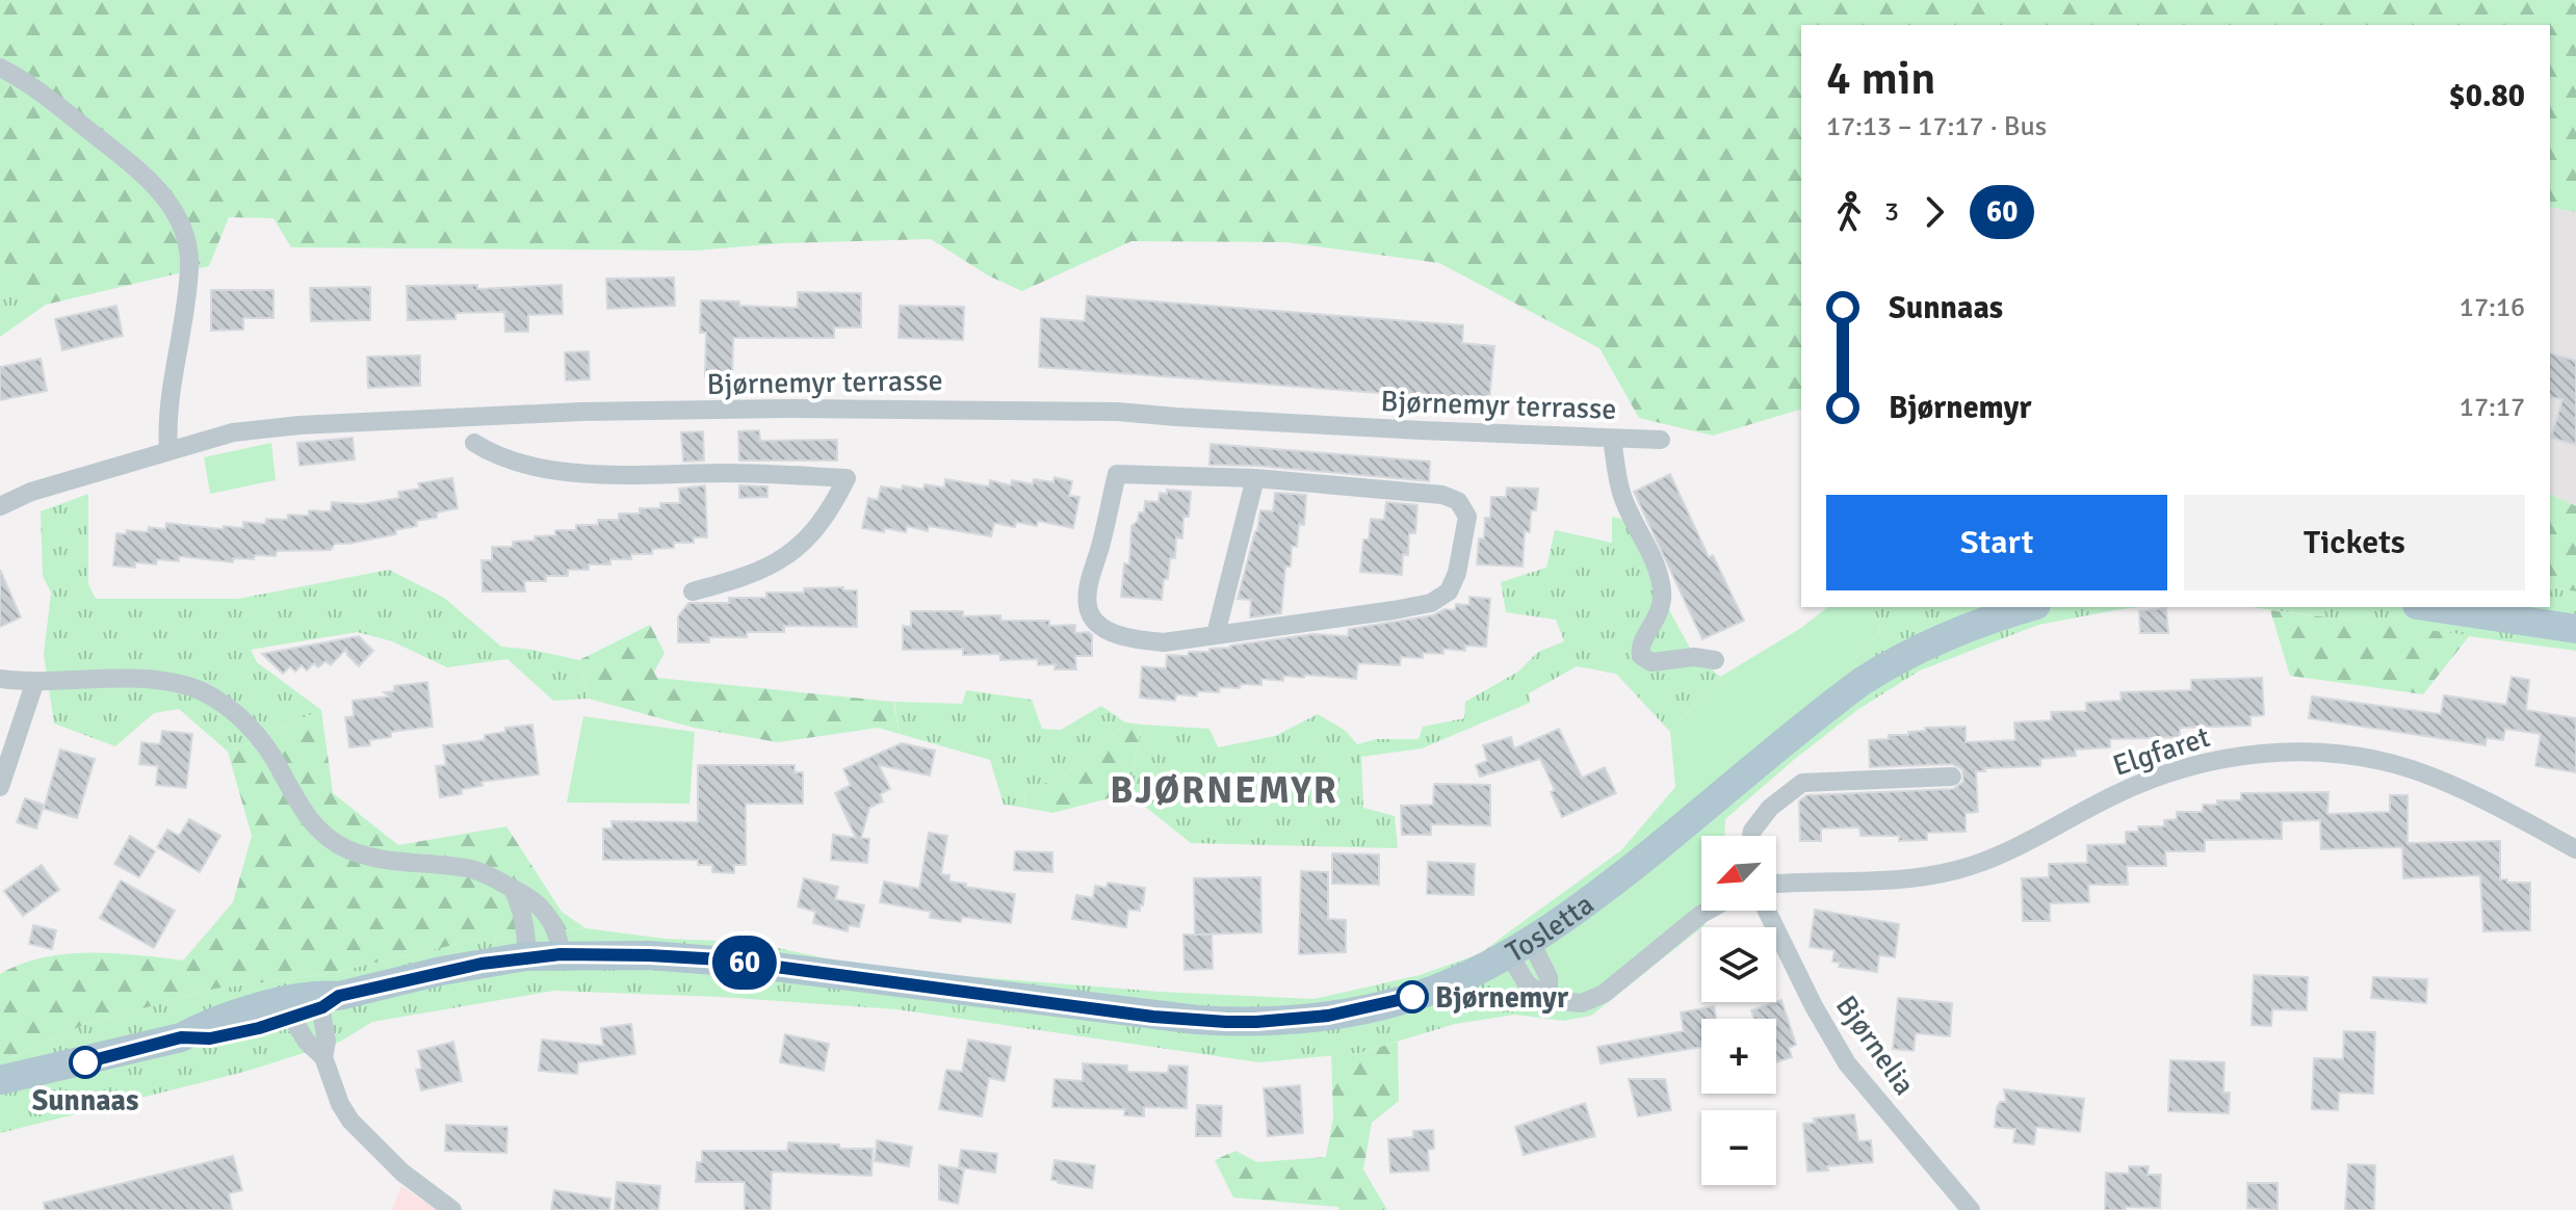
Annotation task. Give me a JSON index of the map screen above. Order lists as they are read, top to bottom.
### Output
{
  "streets": {
    "main road": ["Tosletta"],
    "street": ["Bjørnemyr terrasse", "Elgfaret", "Bjørnelia"]
  },
  "districts": ["BJØRNEMYR"],
  "places": ["Bjørnemyr", "Sunnaas"],
  "lines": ["bus line 60"],
  "north": "bottom left",
  "page": {
    "on_map": "60",
    "heading": ["4 min", "17:13 – 17:17 · Bus", "$0.80"],
    "legs": ["3", "60"],
    "list": [
      {
        "name": "Sunnaas",
        "value": "17:16"
      },
      {
        "name": "Bjørnemyr",
        "value": "17:17"
      }
    ],
    "buttons": ["Start", "Tickets"],
    "map_buttons": ["+", "−"]
  }
}
